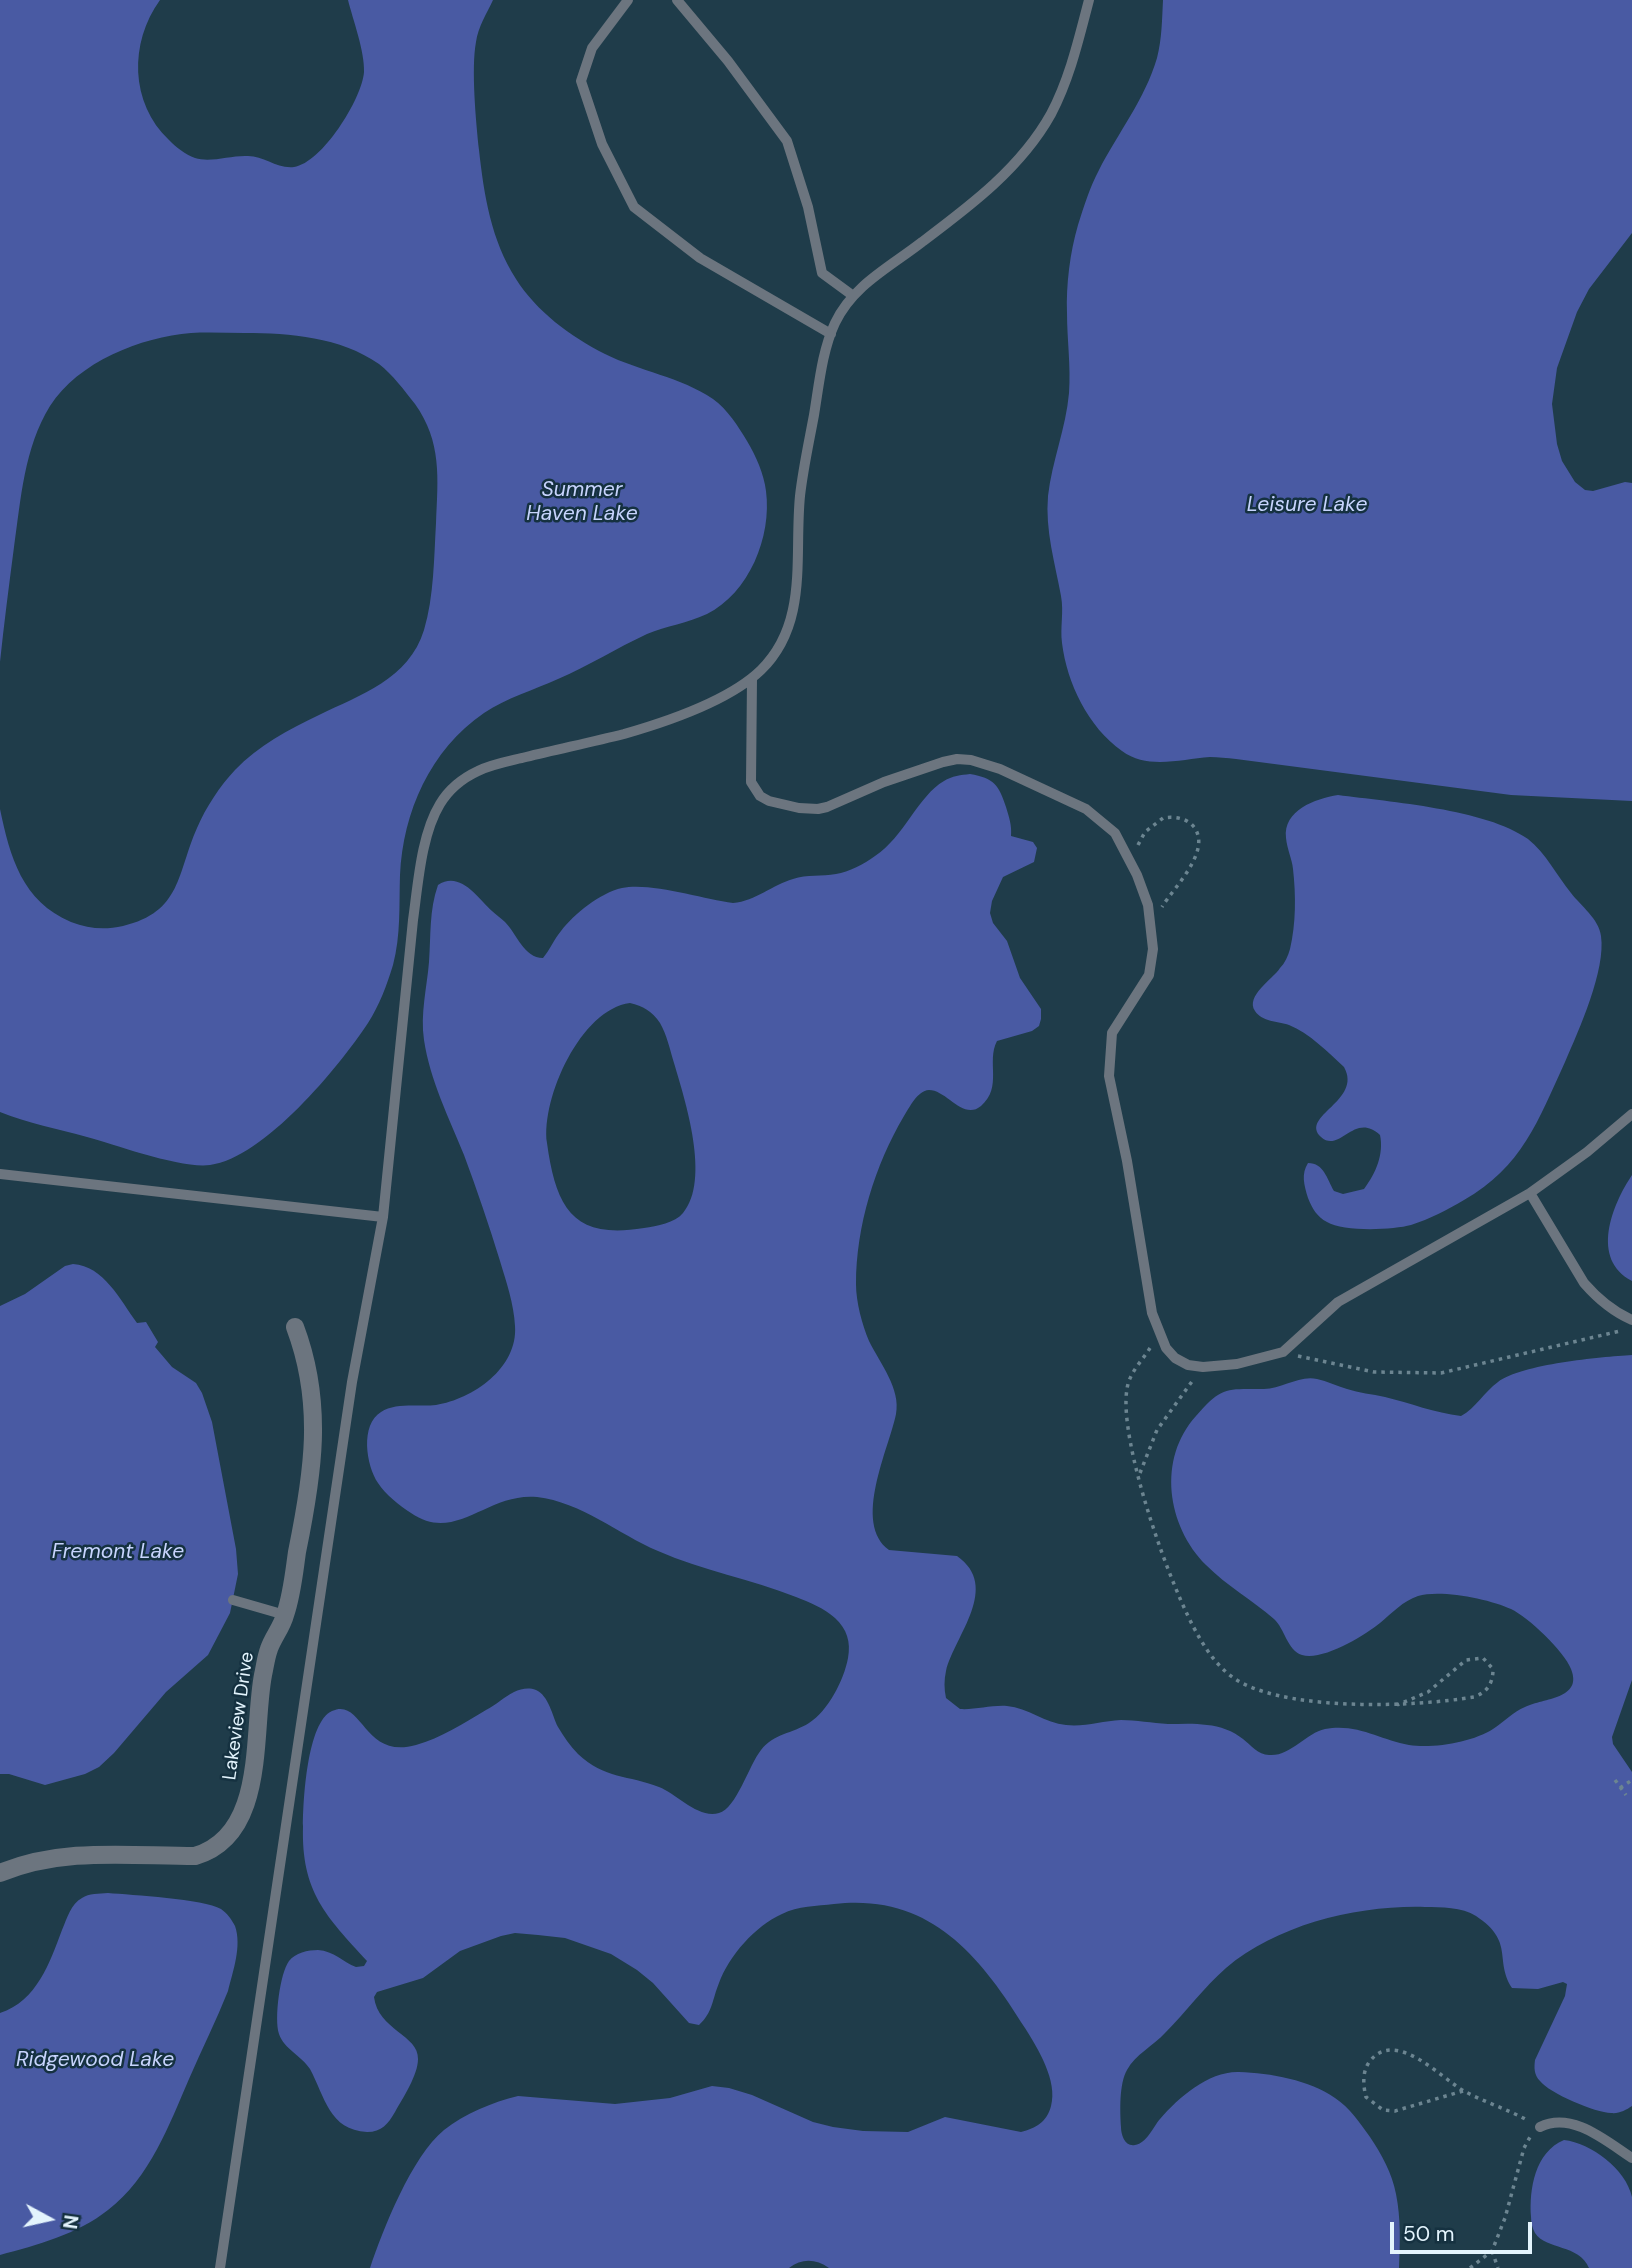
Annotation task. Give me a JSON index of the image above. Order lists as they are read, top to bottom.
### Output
{
  "streets": {
    "street": ["Lakeview Drive"]
  },
  "water": [
    "Summer Haven Lake",
    "Leisure Lake",
    "Fremont Lake",
    "Ridgewood Lake"
  ],
  "scale_bar": "50 m",
  "north": "right"
}
